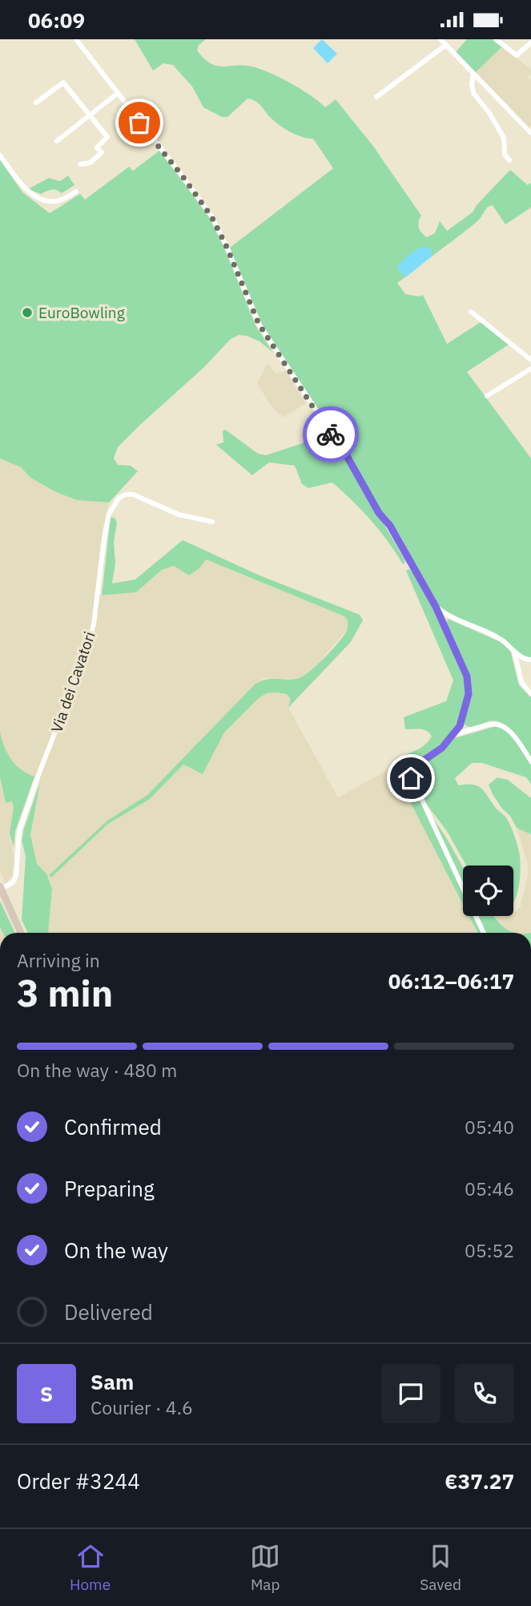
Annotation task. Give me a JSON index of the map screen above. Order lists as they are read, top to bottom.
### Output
{
  "streets": {
    "street": ["Via dei Cavatori"]
  },
  "places": ["EuroBowling"],
  "page": {
    "status": "06:09",
    "heading": ["3 min", "Arriving in", "06:12–06:17"],
    "panel": [
      "Sam",
      "Courier · 4.6",
      "Order #3244",
      "€37.27"
    ],
    "bar": "On the way · 480 m",
    "list": [
      ["Confirmed", "05:40"],
      ["Preparing", "05:46"],
      ["On the way", "05:52"],
      "Delivered"
    ],
    "round": "S",
    "tabs": ["Home", "Map", "Saved"]
  }
}
